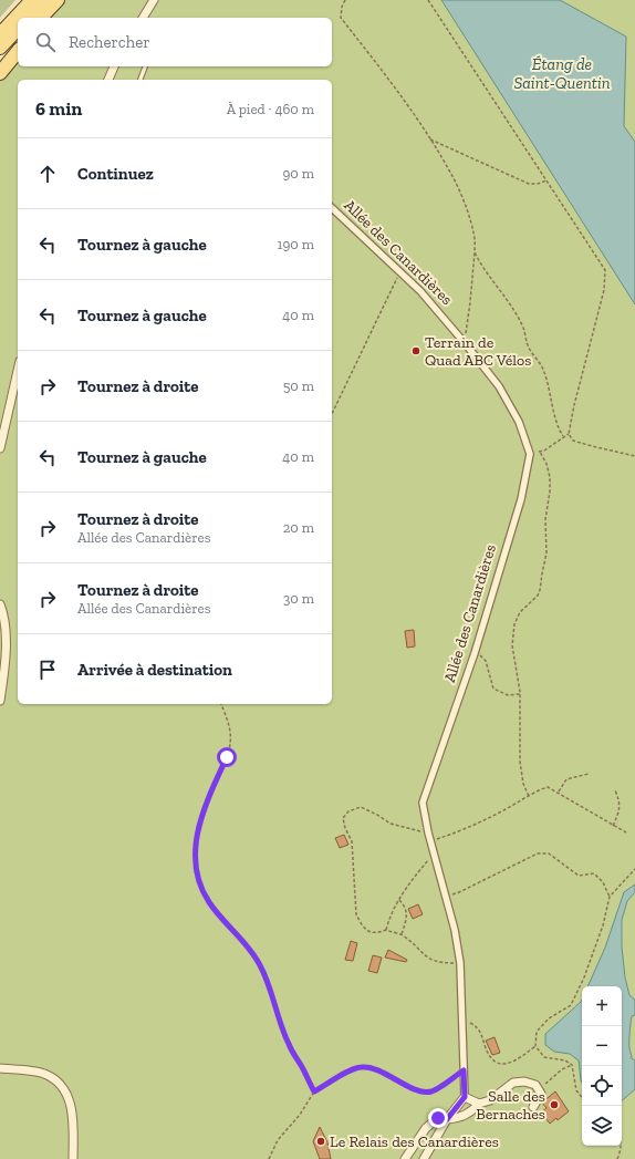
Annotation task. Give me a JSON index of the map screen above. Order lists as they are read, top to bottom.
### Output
{
  "streets": {
    "street": ["Allée des Canardières"]
  },
  "water": ["Étang de Saint-Quentin"],
  "places": ["Terrain de Quad ABC Vélos", "Salle des Bernaches", "Le Relais des Canardières"],
  "page": {
    "search": "Rechercher",
    "heading": ["6 min", "À pied · 460 m"],
    "list": [
      ["Continuez", "90 m"],
      ["Tournez à gauche", "190 m"],
      ["Tournez à gauche", "40 m"],
      ["Tournez à droite", "50 m"],
      ["Tournez à gauche", "40 m"],
      ["Tournez à droite", "Allée des Canardières", "20 m"],
      ["Tournez à droite", "Allée des Canardières", "30 m"],
      "Arrivée à destination"
    ],
    "map_buttons": ["+", "−"]
  }
}
